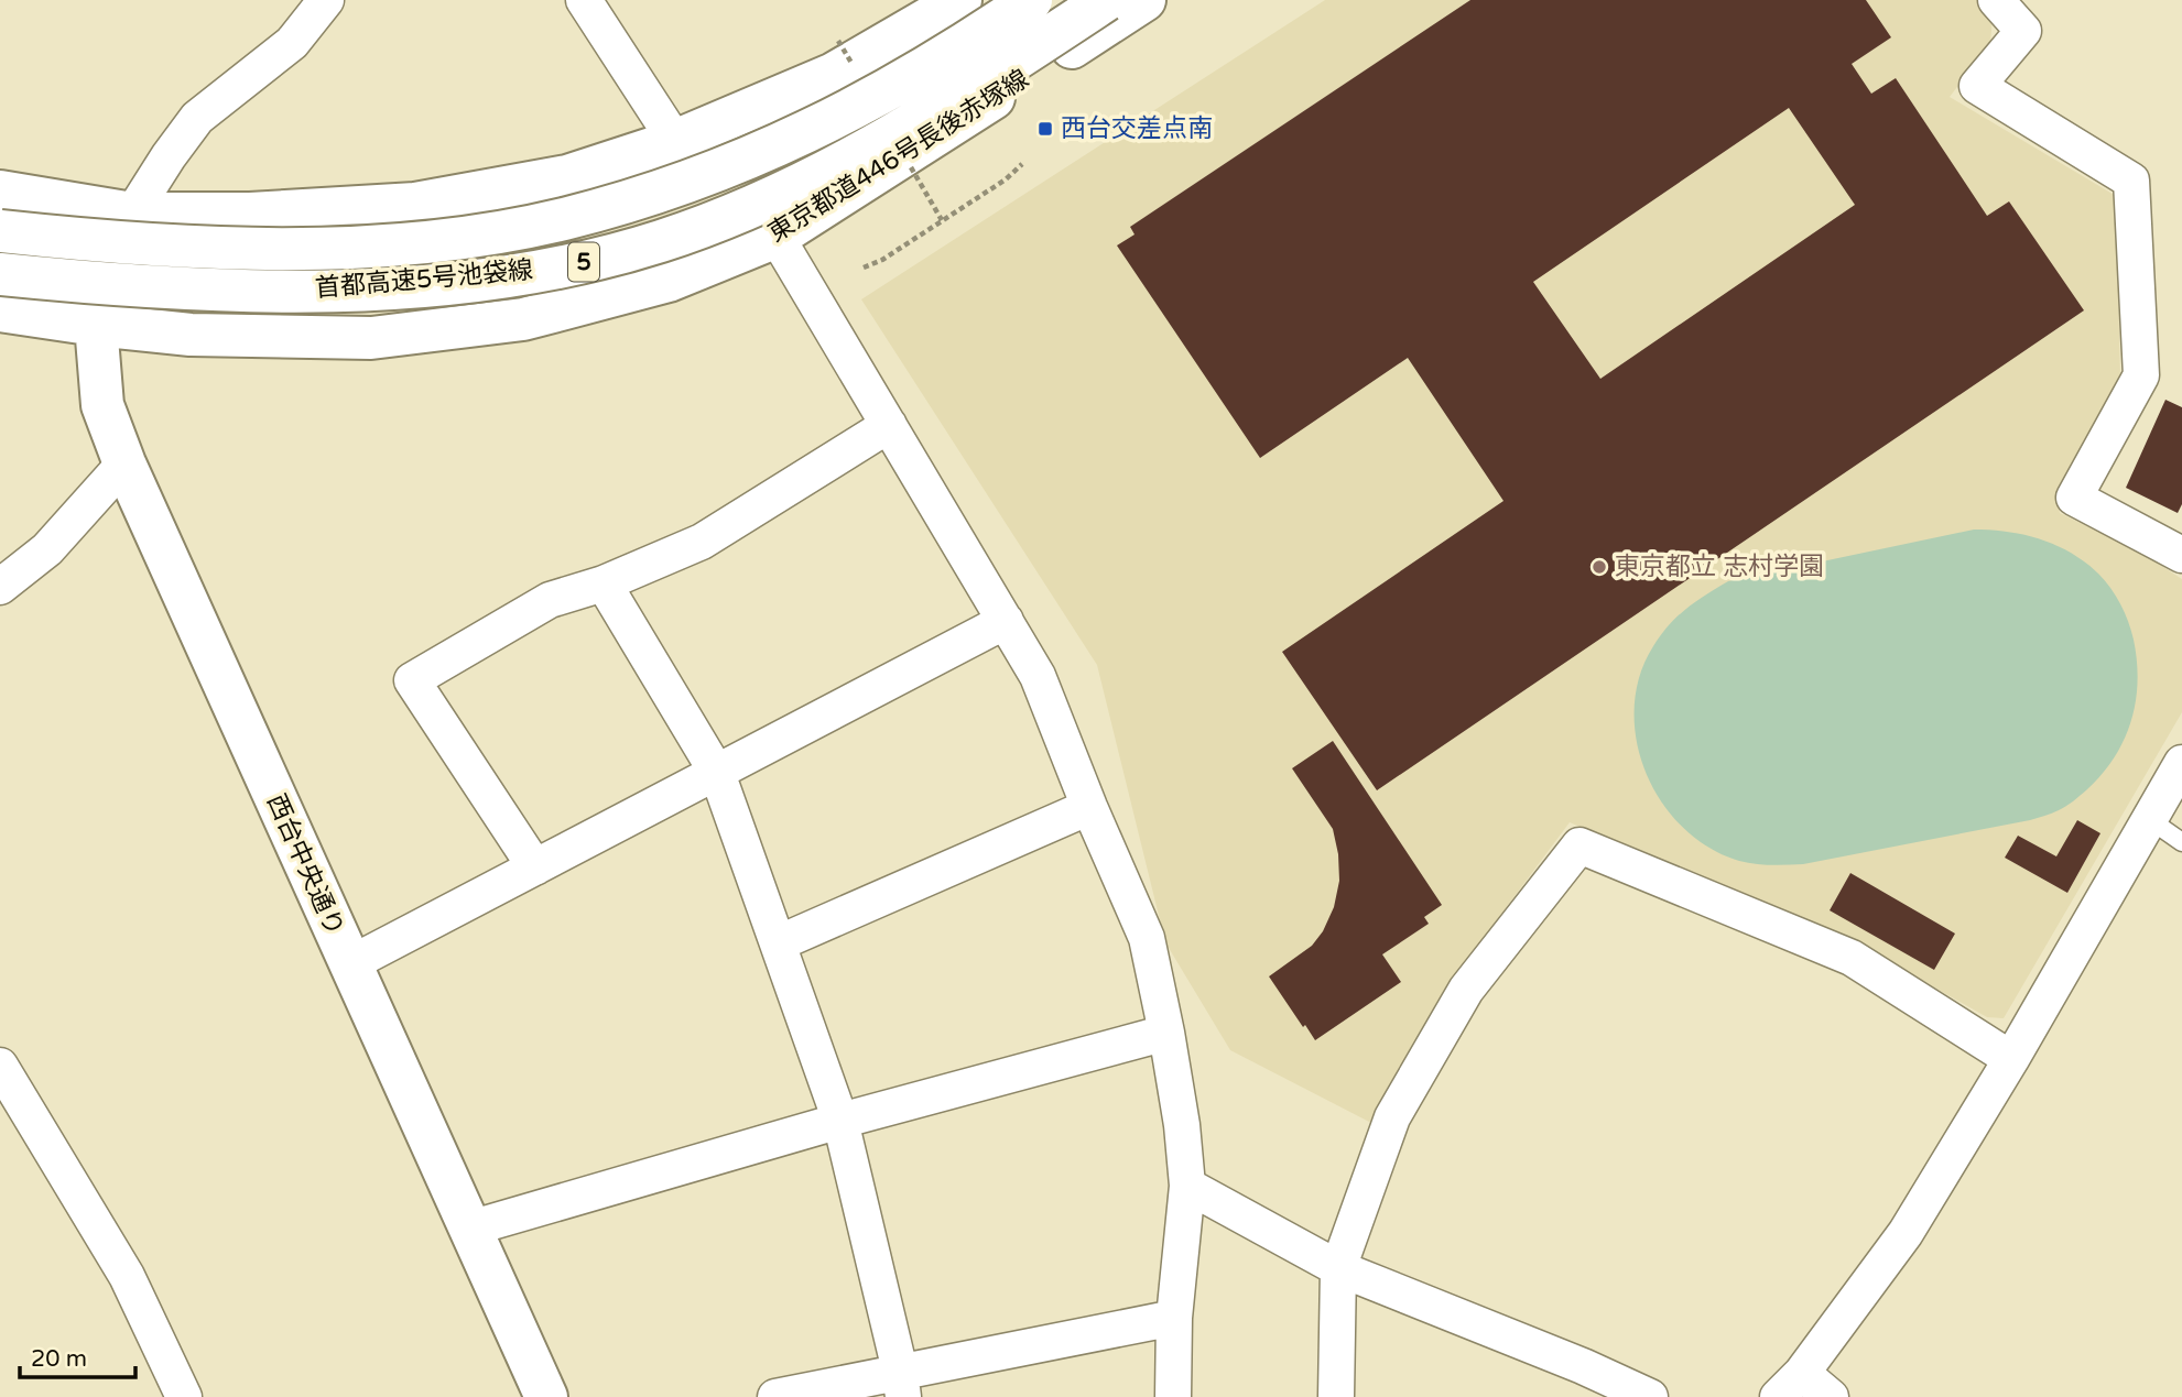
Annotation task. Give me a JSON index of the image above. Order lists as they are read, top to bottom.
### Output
{
  "streets": {
    "main road": [
      "東京都道446号長後赤塚線",
      "5",
      "首都高速5号池袋線",
      "西台中央通り"
    ]
  },
  "crossings": [
    ["東京都道446号長後赤塚線", "西台中央通り"]
  ],
  "places": {
    "transit": ["西台交差点南"],
    "other": ["東京都立 志村学園"]
  },
  "scale_bar": "20 m"
}
